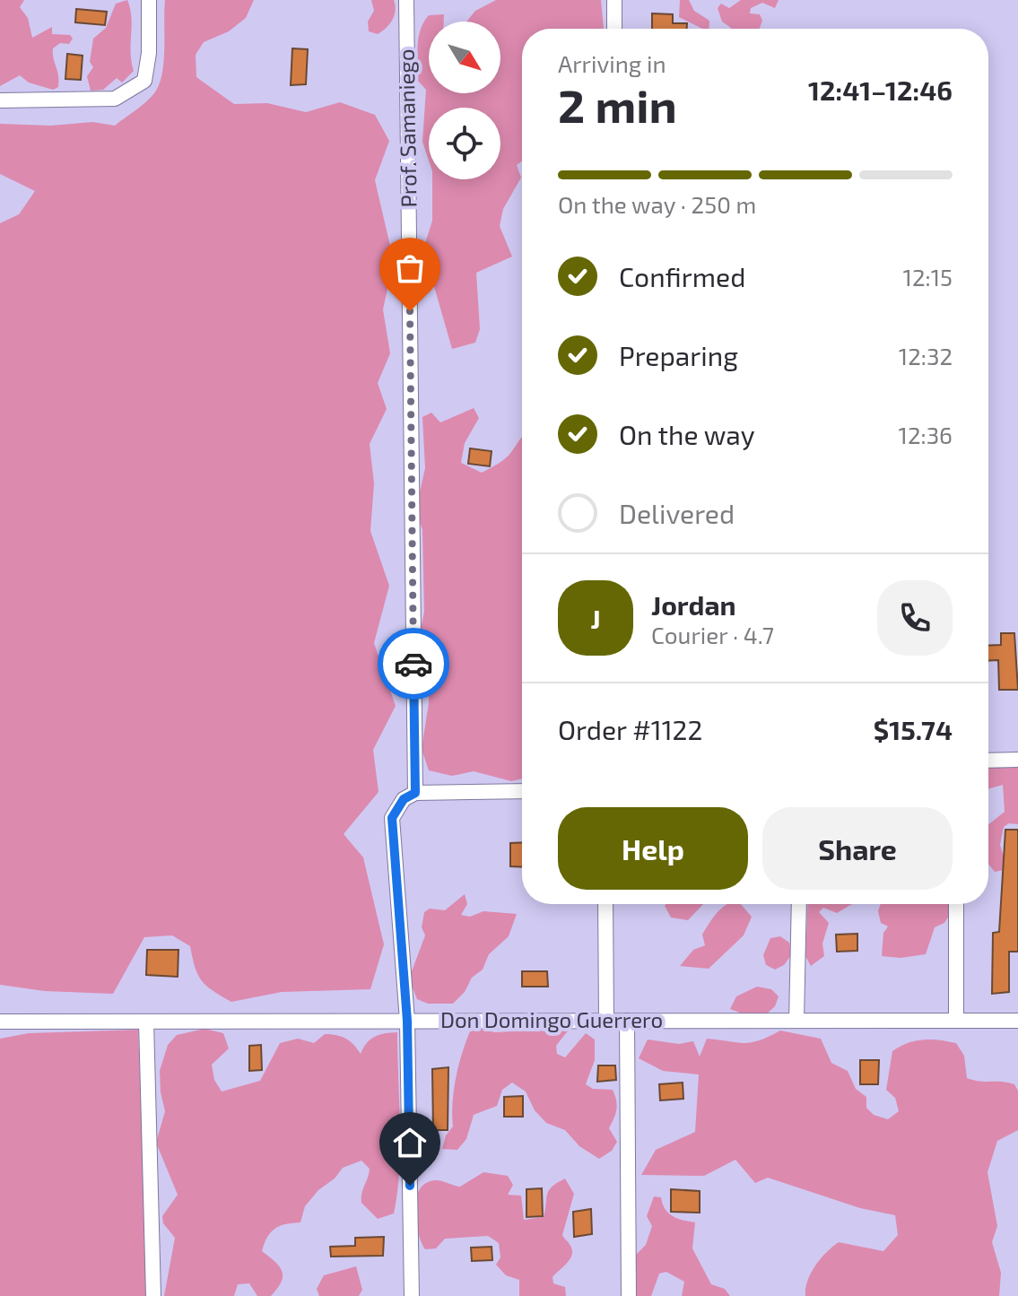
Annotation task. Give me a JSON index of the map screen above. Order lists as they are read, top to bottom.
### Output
{
  "streets": {
    "street": ["Prof. Samaniego", "Don Domingo Guerrero"]
  },
  "north": "bottom right",
  "page": {
    "heading": ["2 min", "Arriving in", "12:41–12:46"],
    "panel": [
      "Jordan",
      "Courier · 4.7",
      "Order #1122",
      "$15.74"
    ],
    "bar": "On the way · 250 m",
    "list": [
      ["Confirmed", "12:15"],
      ["Preparing", "12:32"],
      ["On the way", "12:36"],
      "Delivered"
    ],
    "round": "J",
    "buttons": ["Help", "Share"]
  }
}
